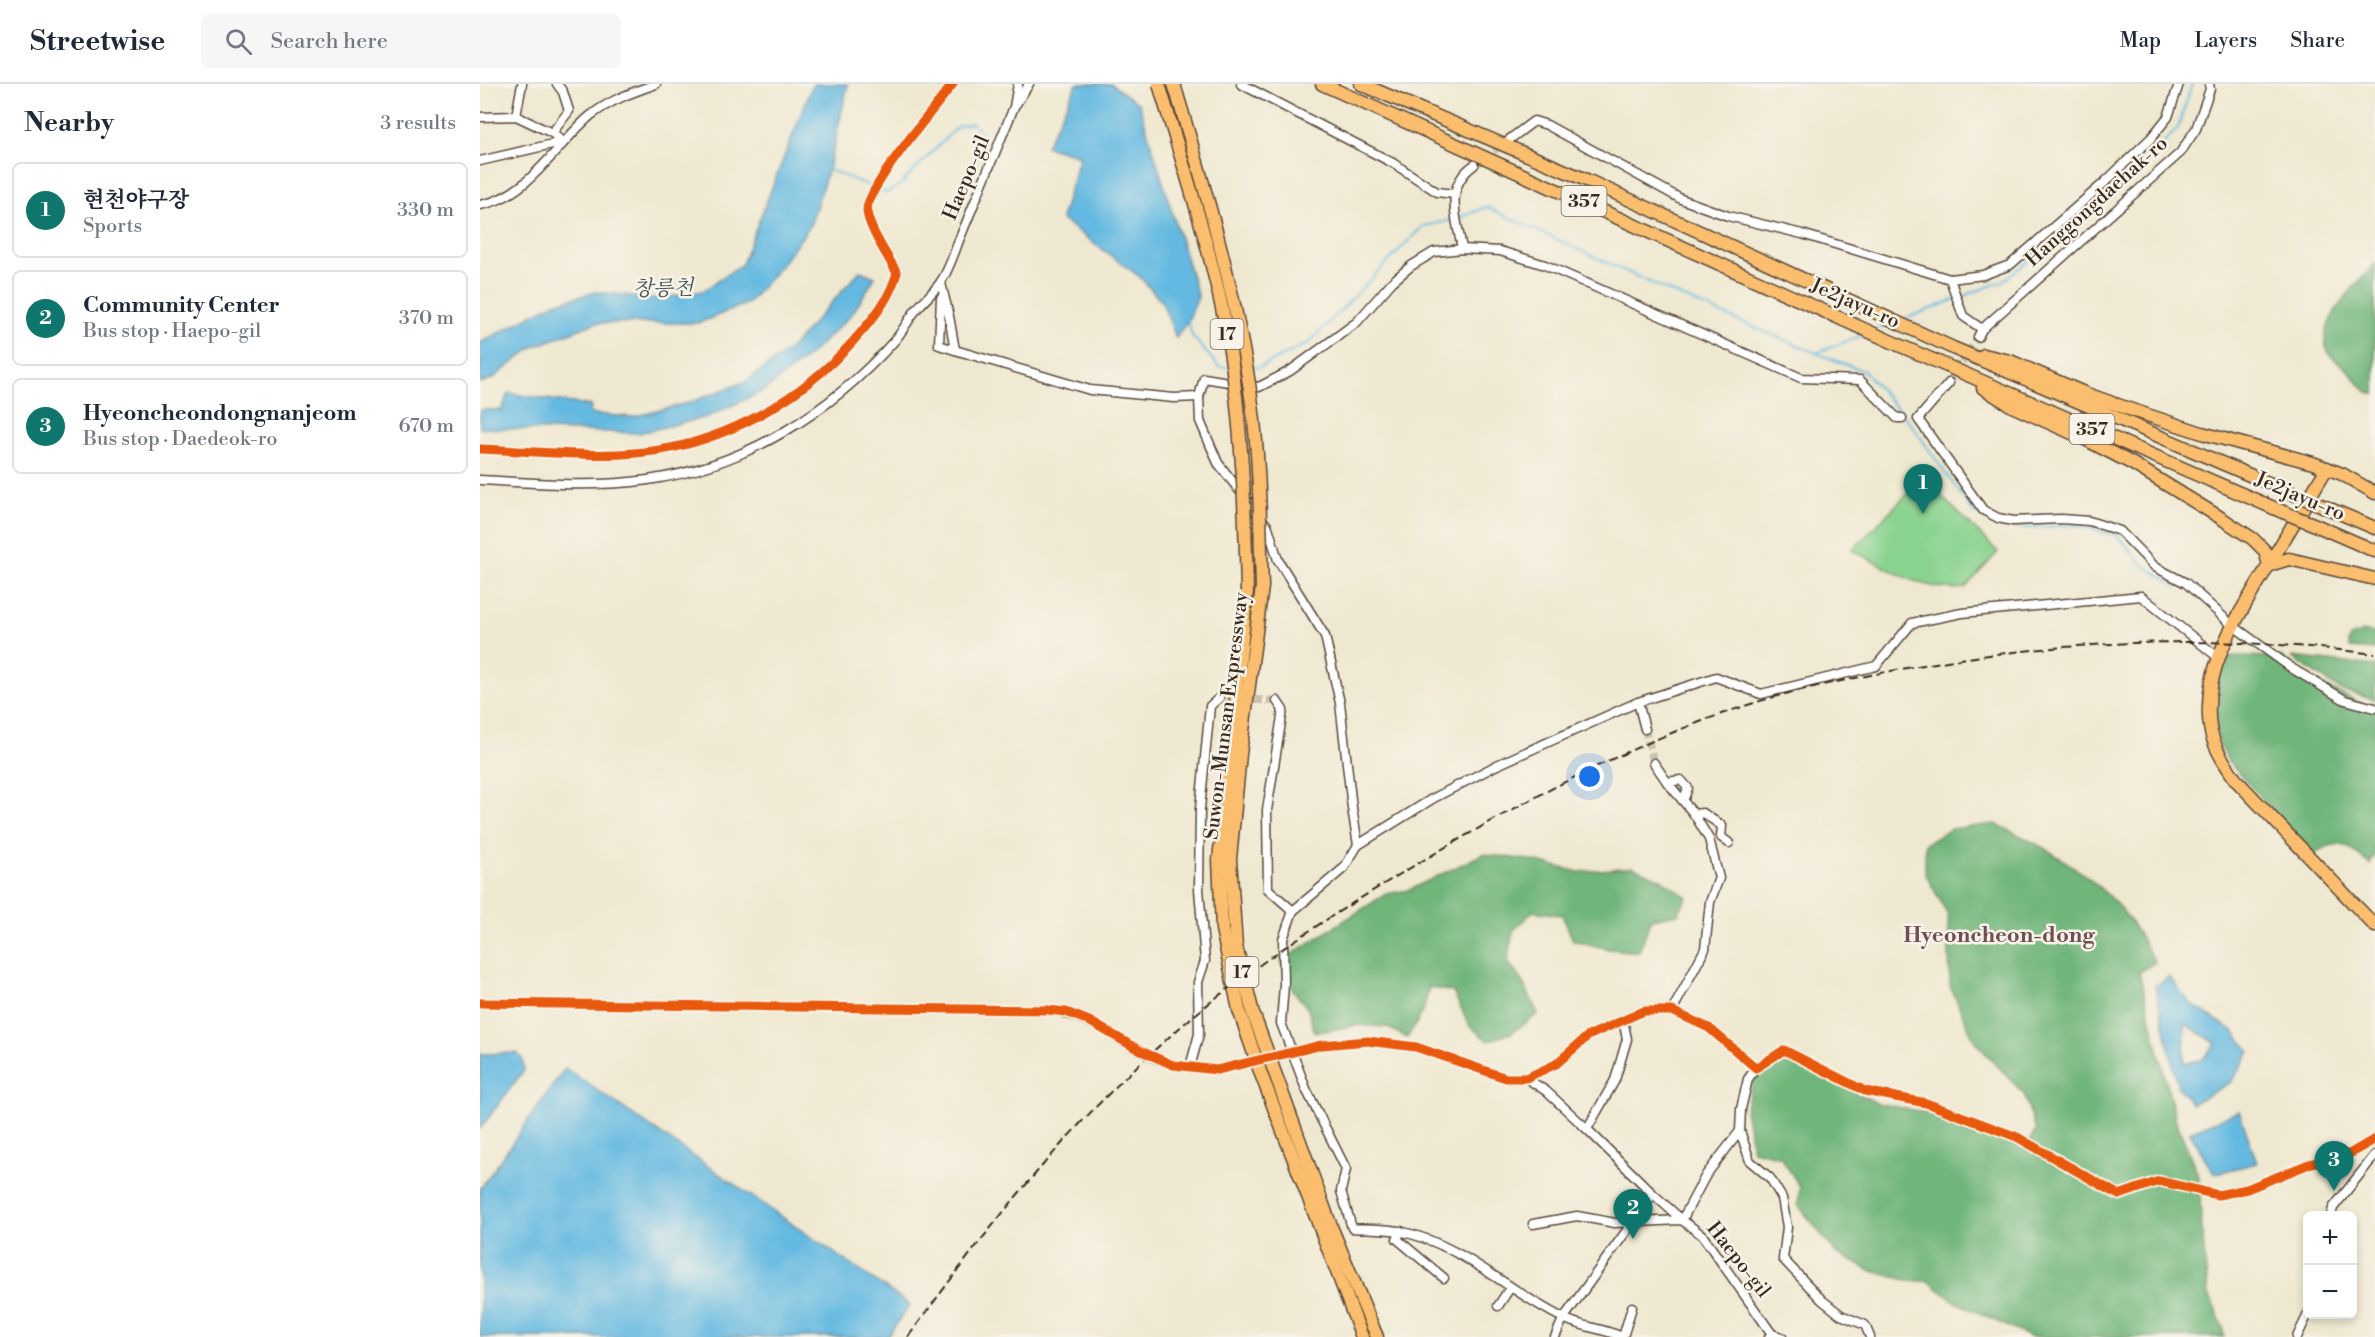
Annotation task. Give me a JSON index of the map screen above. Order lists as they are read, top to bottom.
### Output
{
  "streets": {
    "highway": [
      "357",
      "Je2jayu-ro",
      "17",
      "Suwon-Munsan Expressway"
    ],
    "street": ["Haepo-gil", "Hanggongdaehak-ro"]
  },
  "districts": ["Hyeoncheon-dong"],
  "water": ["창릉천"],
  "page": {
    "header": "Streetwise",
    "search": "Search here",
    "nav": ["Map", "Layers", "Share"],
    "heading": ["Nearby", "3 results"],
    "list": [
      {
        "mark": "1",
        "name": "현천야구장",
        "note": "Sports",
        "value": "330 m"
      },
      {
        "mark": "2",
        "name": "Community Center",
        "note": "Bus stop · Haepo-gil",
        "value": "370 m"
      },
      {
        "mark": "3",
        "name": "Hyeoncheondongnanjeom",
        "note": "Bus stop · Daedeok-ro",
        "value": "670 m"
      }
    ],
    "pins": ["1", "3", "2"],
    "map_buttons": ["+", "−"]
  }
}
